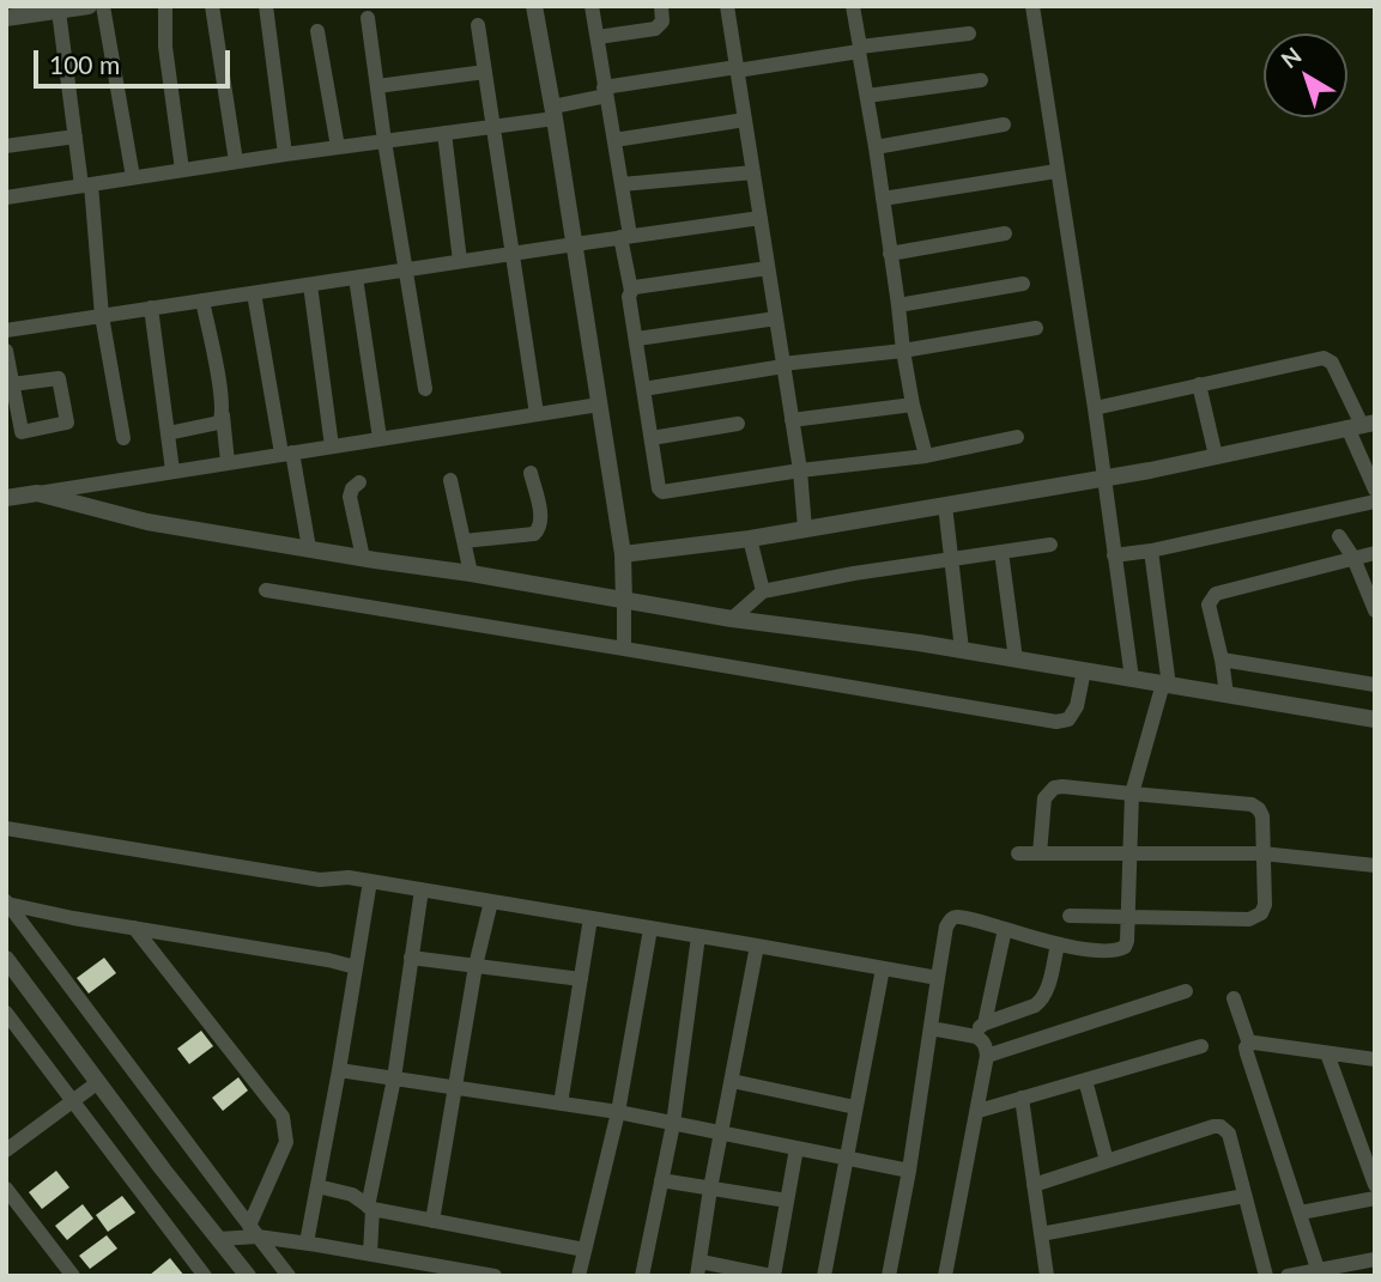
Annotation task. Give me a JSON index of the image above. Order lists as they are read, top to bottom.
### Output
{
  "scale_bar": "100 m",
  "north": "top left"
}
